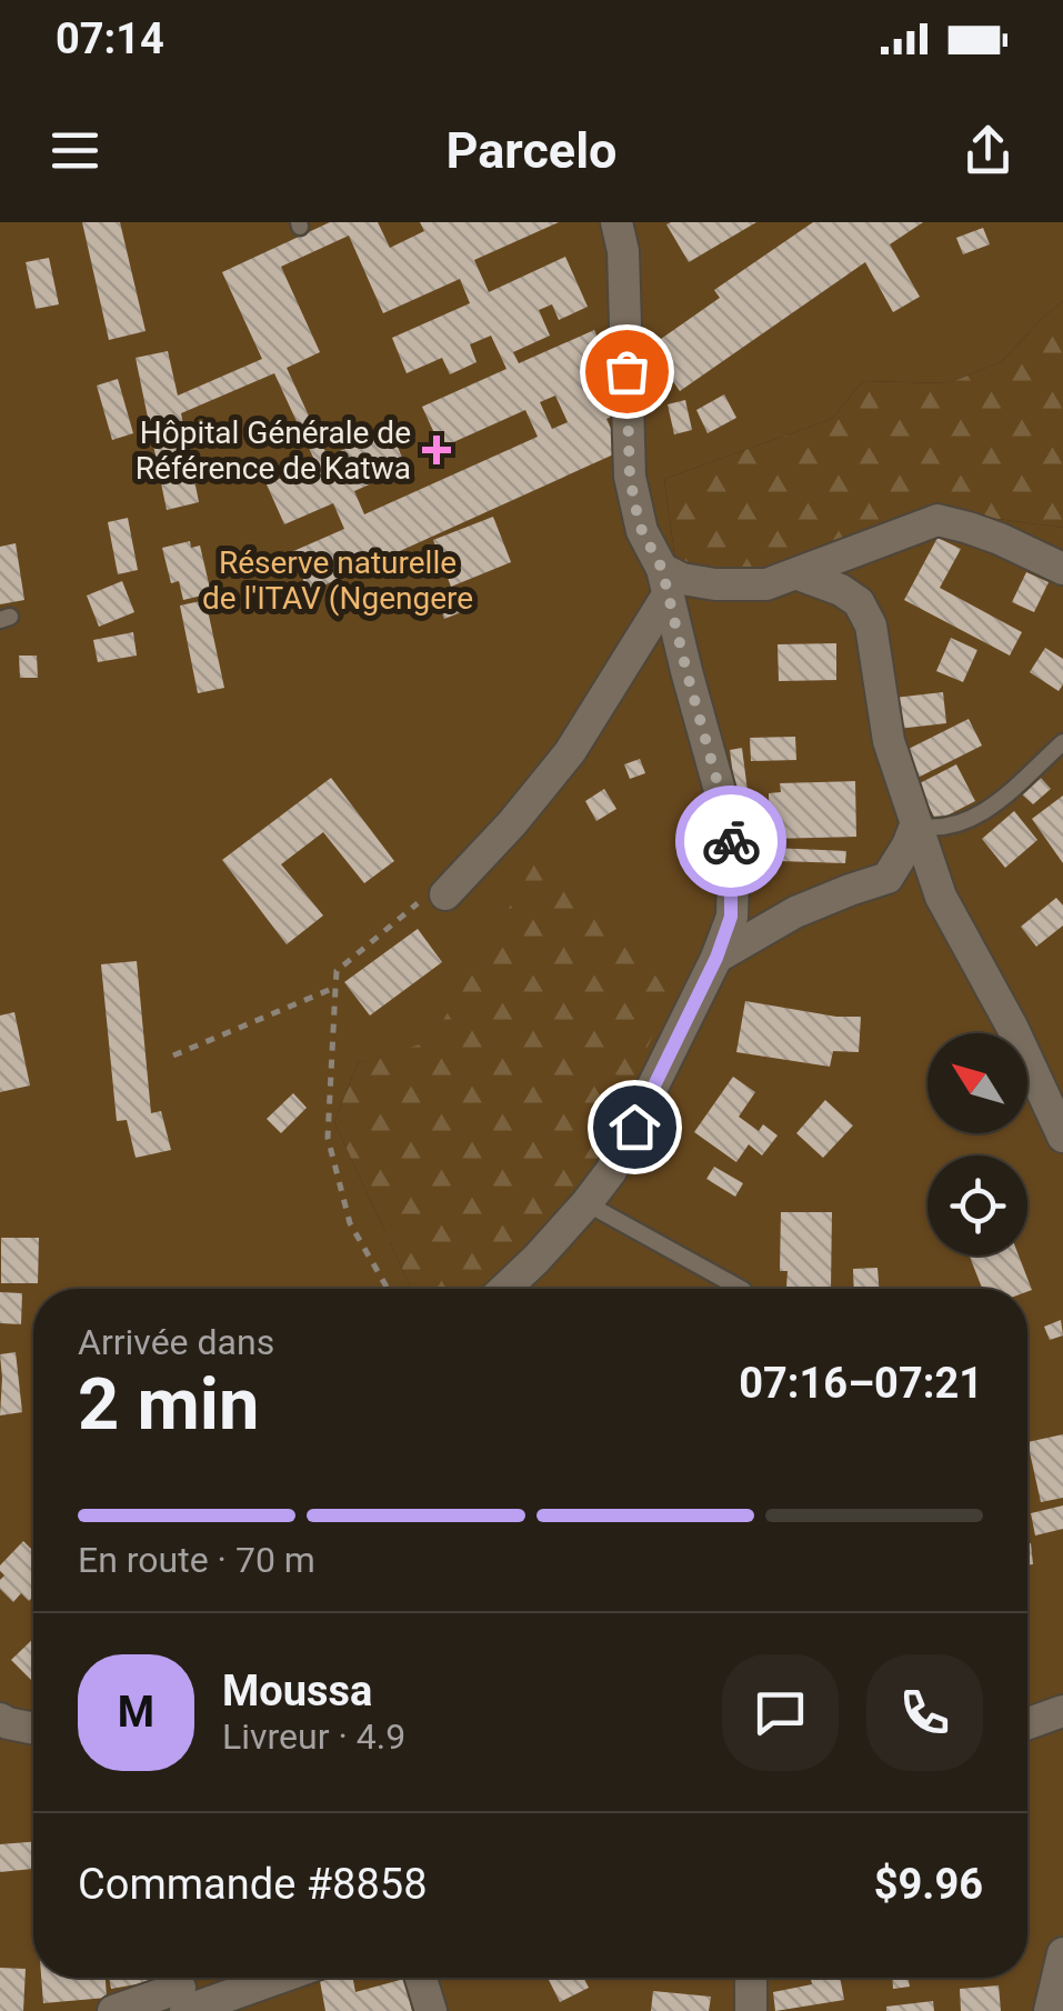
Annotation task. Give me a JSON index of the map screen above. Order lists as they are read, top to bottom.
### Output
{
  "parks": ["Réserve naturelle de l'ITAV (Ngengere"],
  "places": {
    "health": ["Hôpital Générale de Référence de Katwa"]
  },
  "north": "top left",
  "page": {
    "status": "07:14",
    "header": "Parcelo",
    "heading": ["2 min", "Arrivée dans", "07:16–07:21"],
    "panel": [
      "Moussa",
      "Livreur · 4.9",
      "Commande #8858",
      "$9.96"
    ],
    "bar": "En route · 70 m",
    "round": "M"
  }
}
